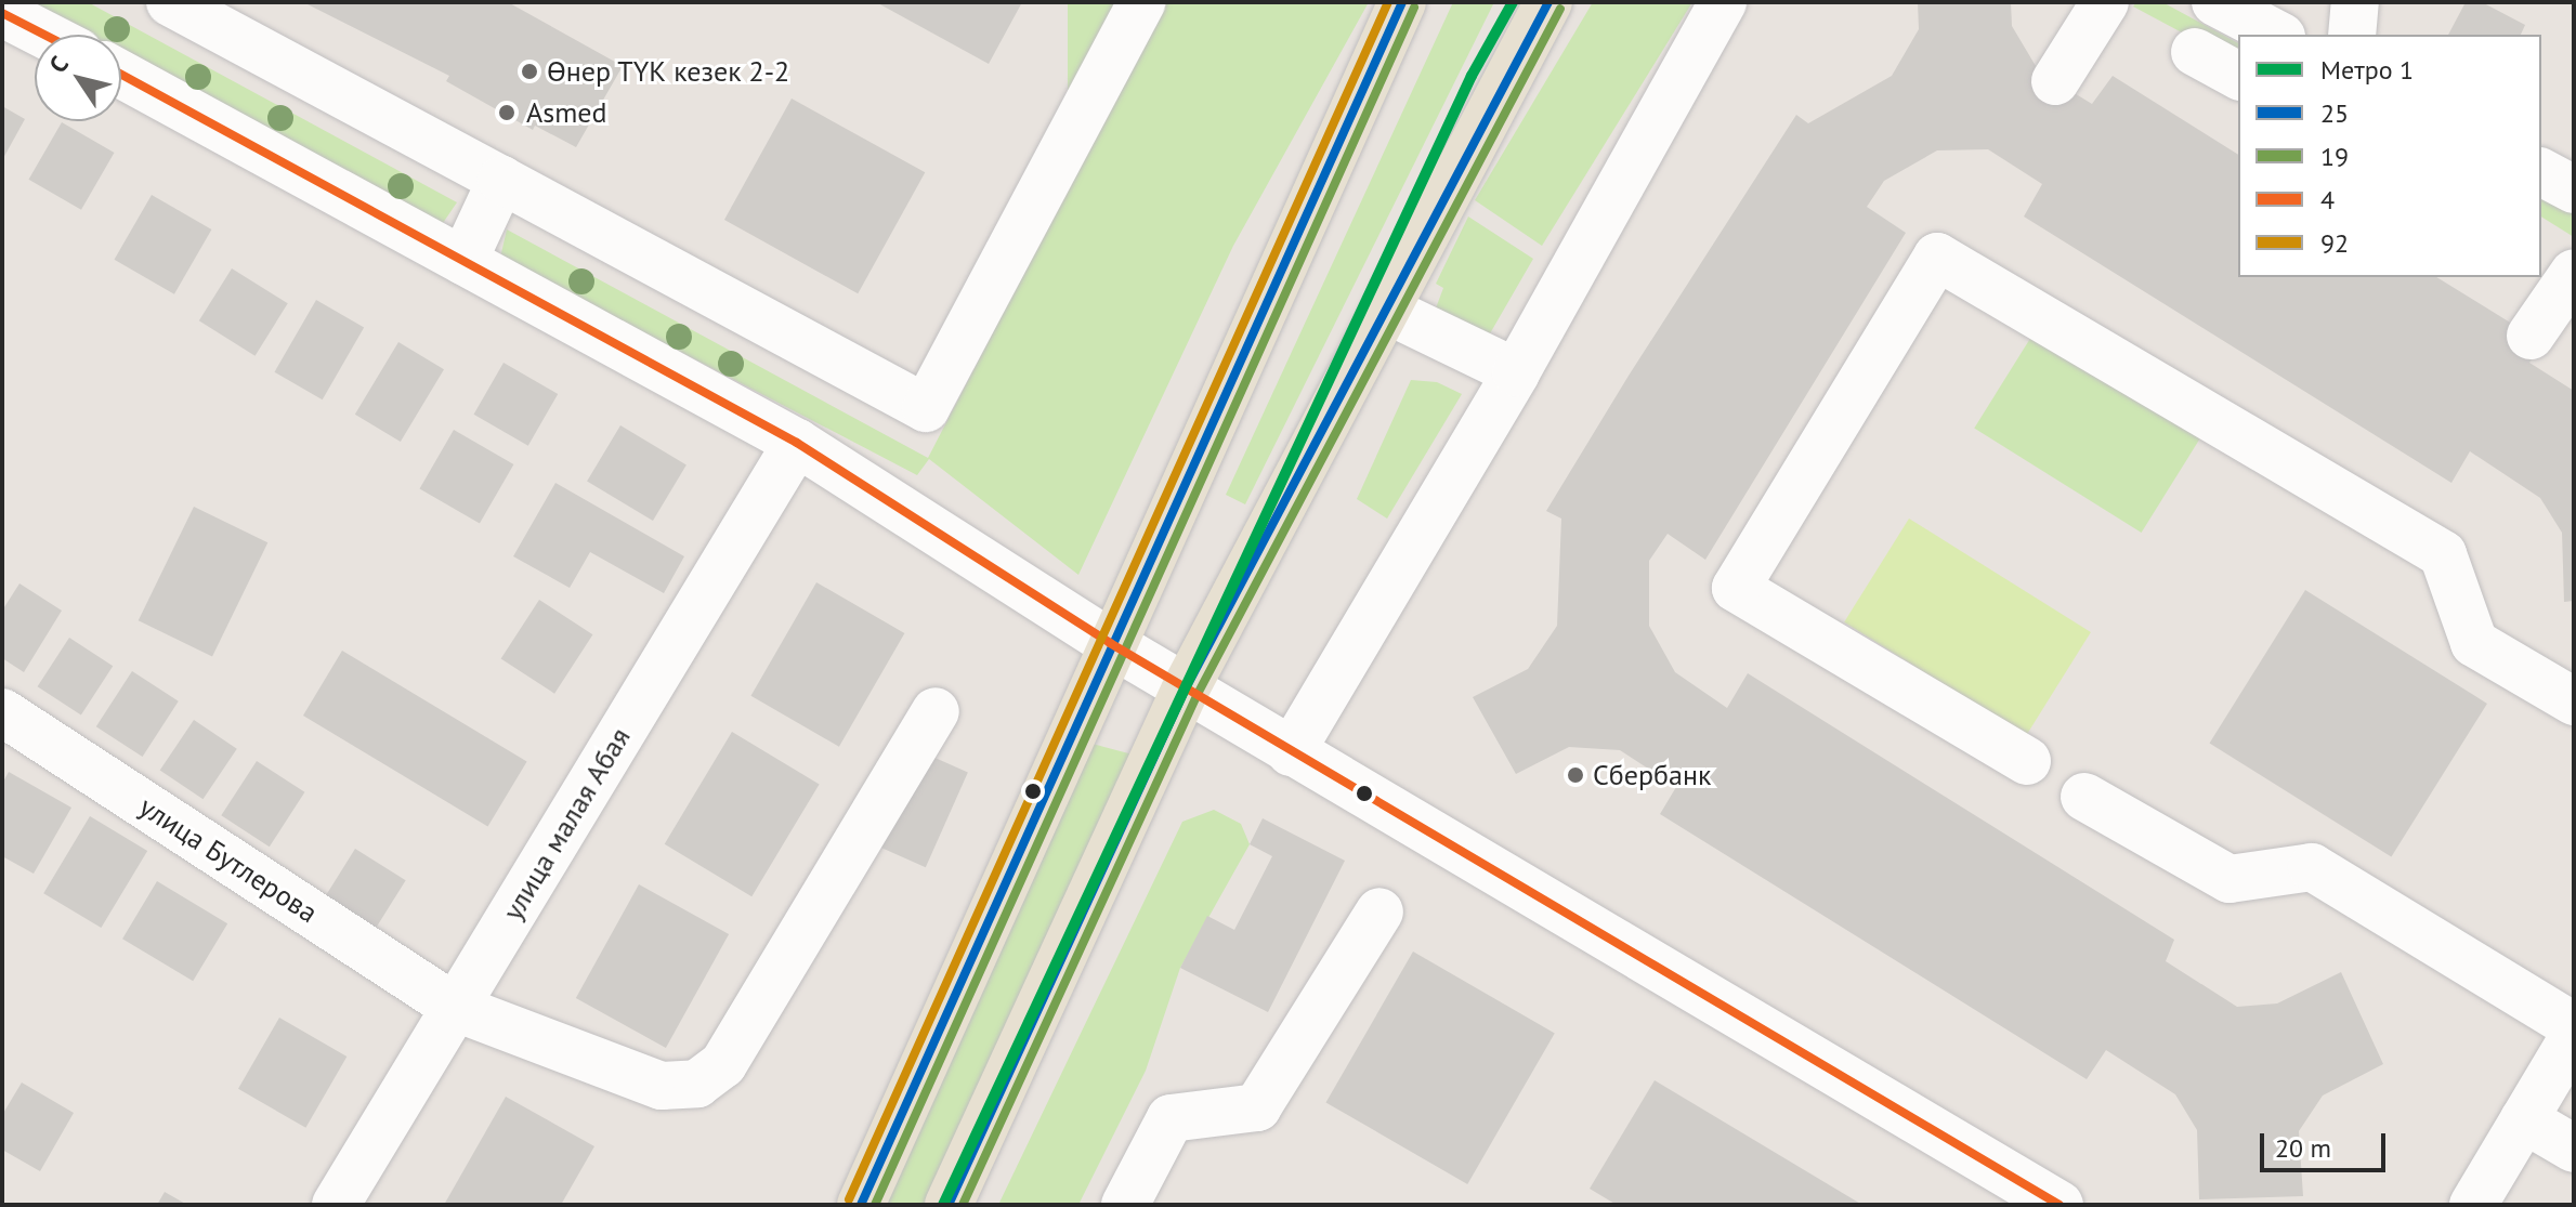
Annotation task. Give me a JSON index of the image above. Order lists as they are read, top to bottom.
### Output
{
  "streets": {
    "street": ["улица малая Абая", "улица Бутлерова"]
  },
  "crossings": [
    ["улица малая Абая", "улица Бутлерова"]
  ],
  "places": ["Өнер ТҮК кезек 2-2", "Asmed", "Сбербанк"],
  "lines": [
    "metro line 1",
    "transit line 25",
    "transit line 92",
    "transit line 19",
    "transit line 4"
  ],
  "legend": [
    "Метро 1",
    "25",
    "19",
    "4",
    "92"
  ],
  "scale_bar": "20 m",
  "north": "top left"
}
